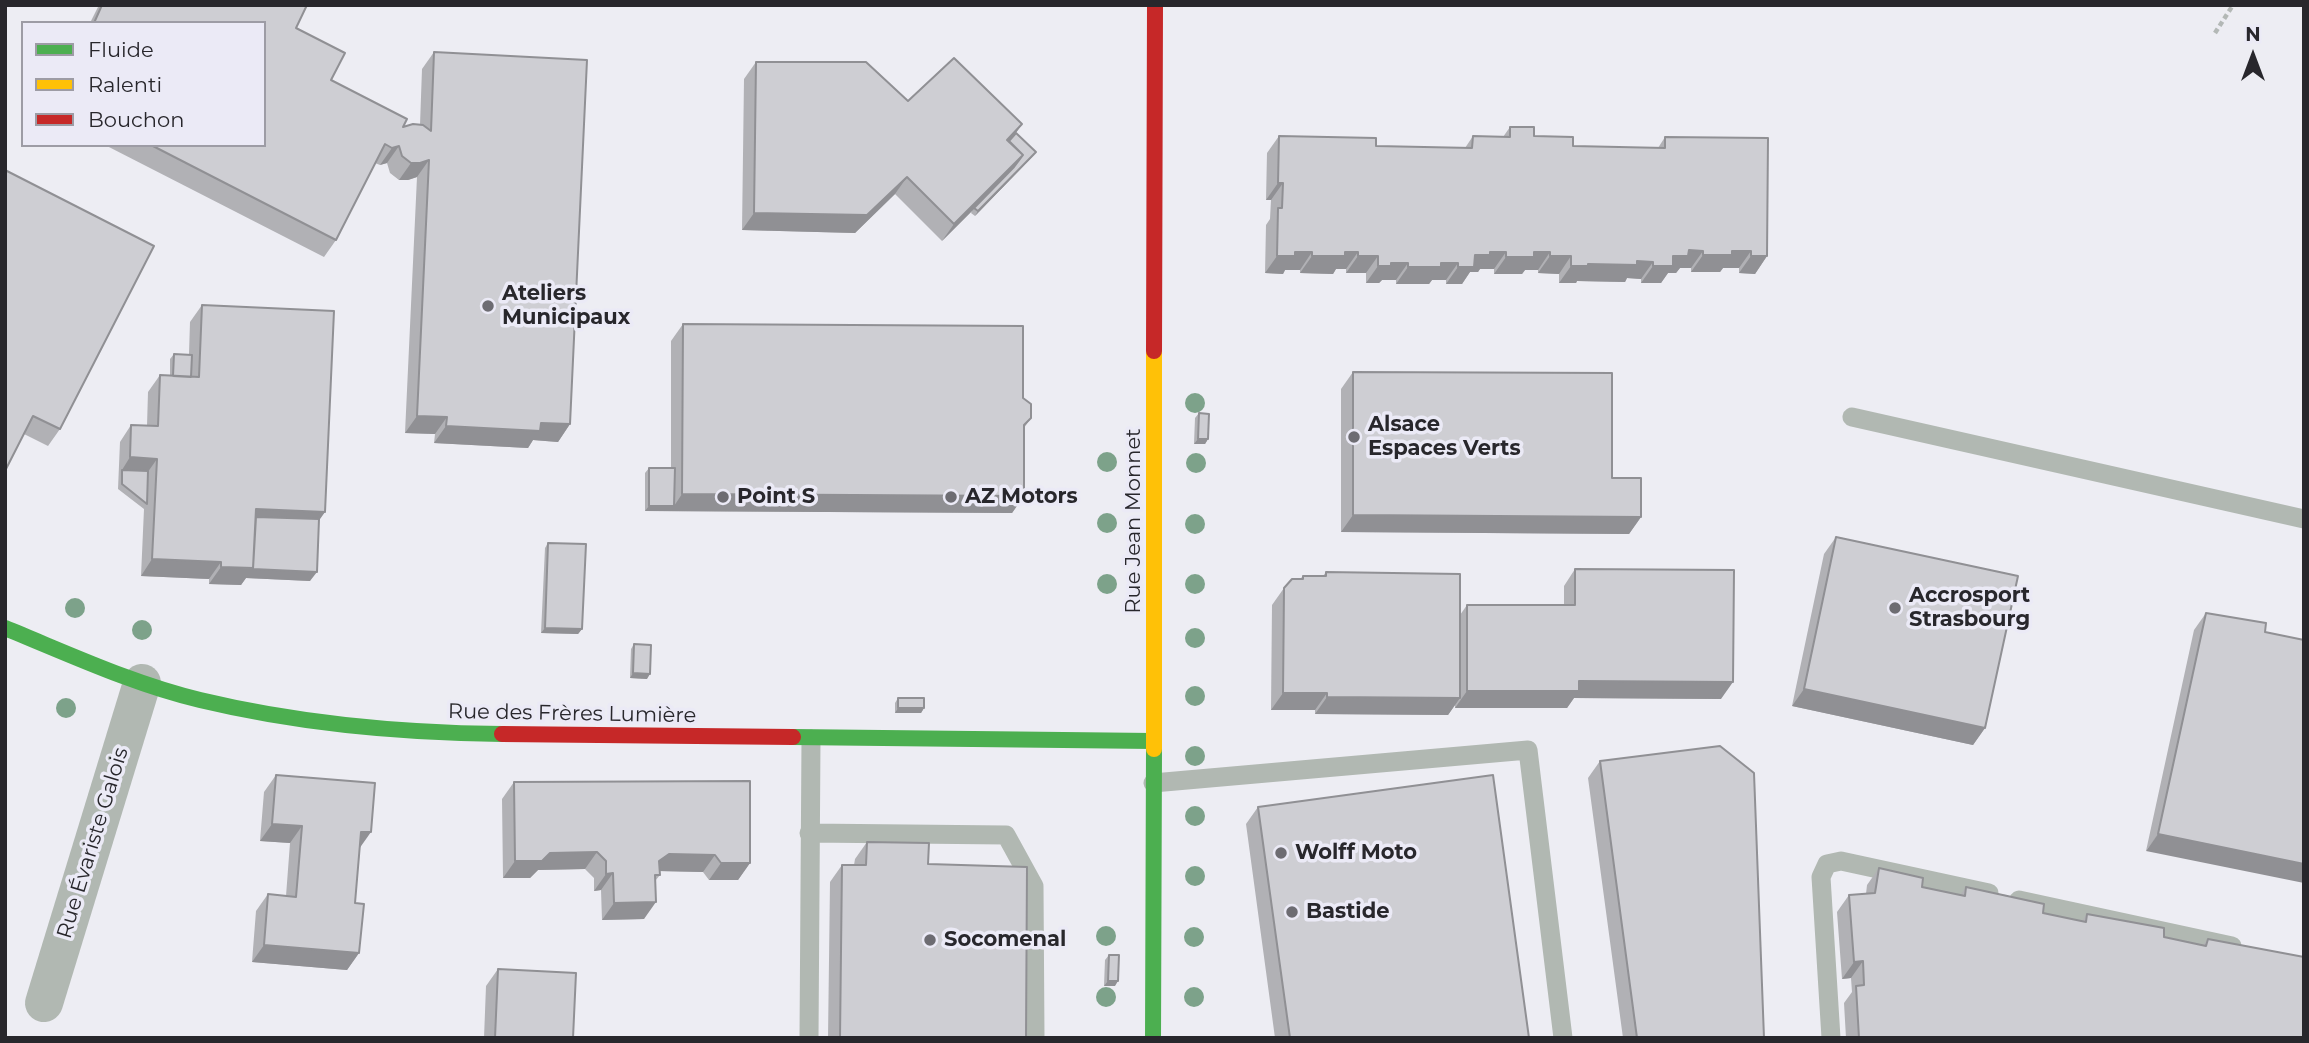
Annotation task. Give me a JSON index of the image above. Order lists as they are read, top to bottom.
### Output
{
  "streets": {
    "street": ["Rue Jean Monnet", "Rue des Frères Lumière", "Rue Évariste Galois"]
  },
  "crossings": [
    ["Rue Jean Monnet", "Rue des Frères Lumière"],
    ["Rue des Frères Lumière", "Rue Évariste Galois"]
  ],
  "places": [
    "Ateliers Municipaux",
    "Alsace Espaces Verts",
    "Point S",
    "AZ Motors",
    "Accrosport Strasbourg",
    "Wolff Moto",
    "Bastide",
    "Socomenal"
  ],
  "legend": ["Fluide", "Ralenti", "Bouchon"],
  "north": "top"
}
